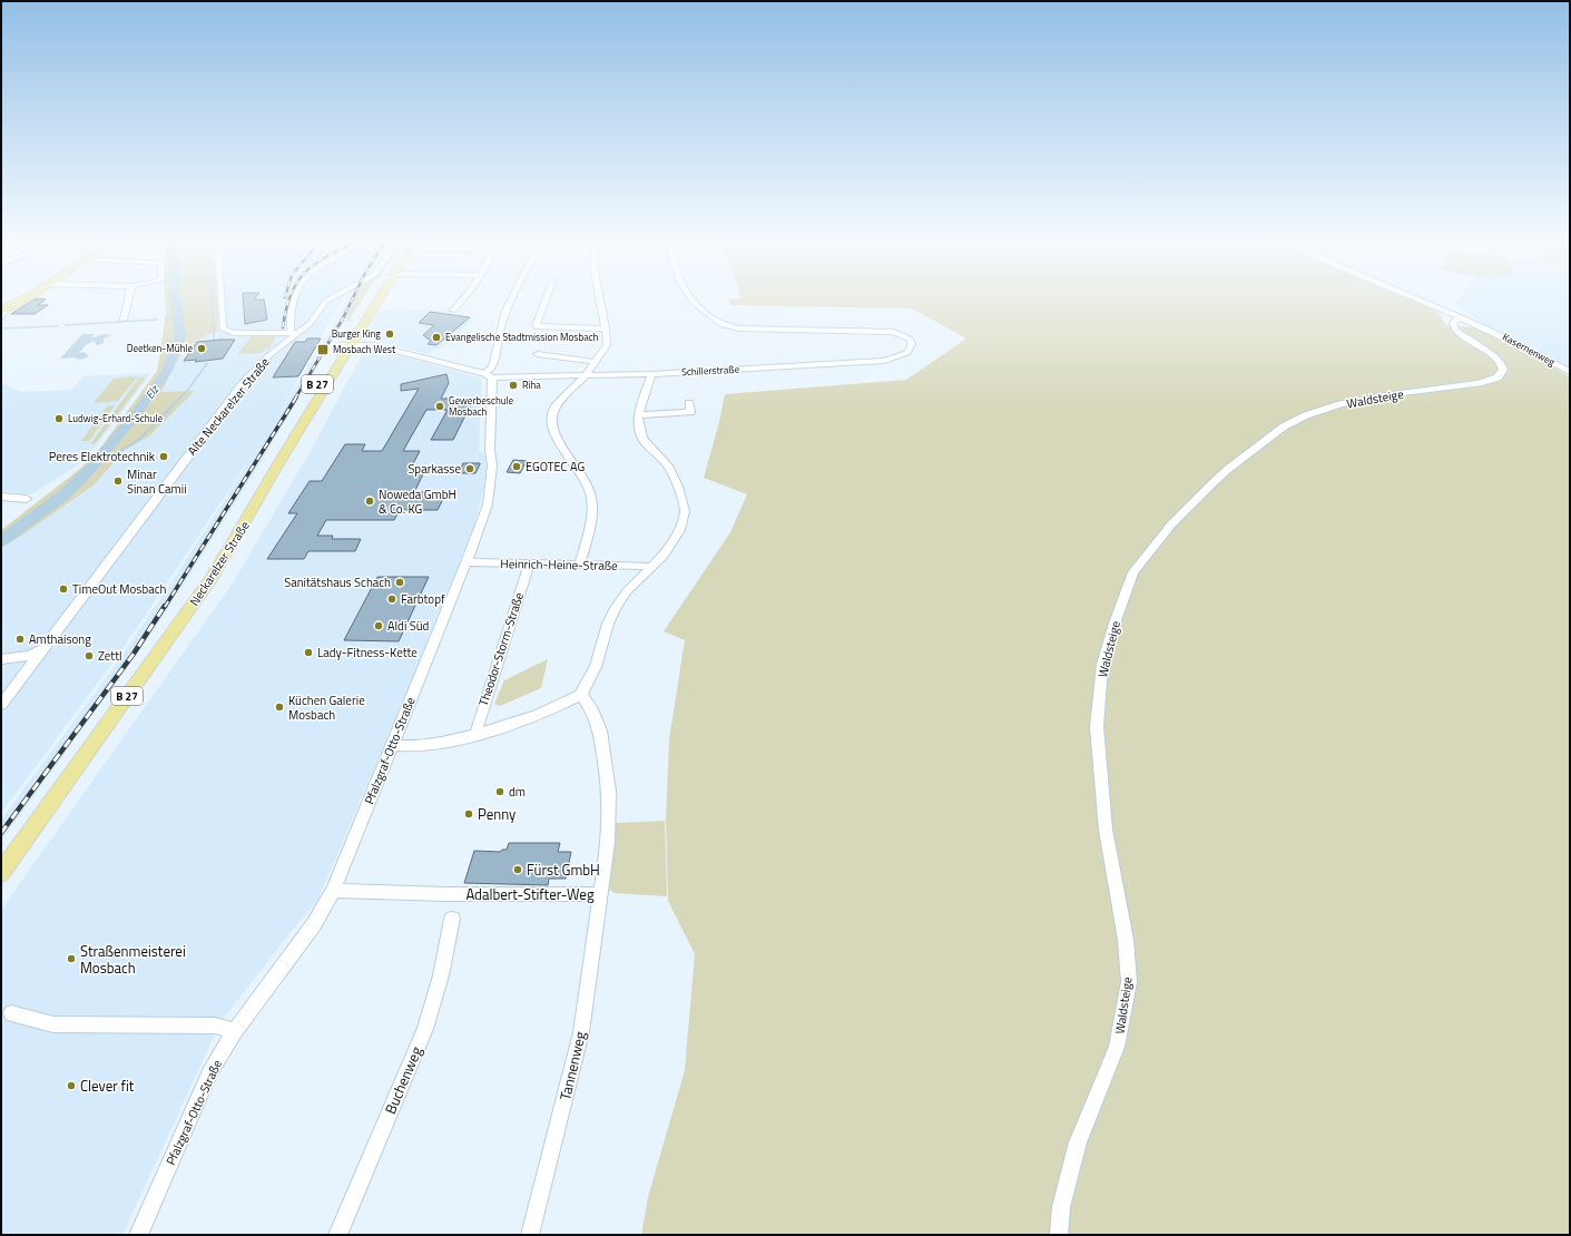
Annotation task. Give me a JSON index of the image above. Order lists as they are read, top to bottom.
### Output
{
  "streets": {
    "main road": ["B 27", "Neckarelzer Straße"],
    "street": [
      "Kasernenweg",
      "Schillerstraße",
      "Waldsteige",
      "Alte Neckarelzer Straße",
      "Heinrich-Heine-Straße",
      "Theodor-Storm-Straße",
      "Pfalzgraf-Otto-Straße",
      "Adalbert-Stifter-Weg",
      "Tannenweg",
      "Buchenweg"
    ]
  },
  "crossings": [
    ["Kasernenweg", "Waldsteige"],
    ["Schillerstraße", "B 27"],
    ["Schillerstraße", "Neckarelzer Straße"],
    ["Schillerstraße", "Pfalzgraf-Otto-Straße"],
    ["B 27", "Neckarelzer Straße"],
    ["Heinrich-Heine-Straße", "Theodor-Storm-Straße"],
    ["Heinrich-Heine-Straße", "Pfalzgraf-Otto-Straße"],
    ["Pfalzgraf-Otto-Straße", "Adalbert-Stifter-Weg"],
    ["Adalbert-Stifter-Weg", "Tannenweg"]
  ],
  "water": ["Elz"],
  "places": {
    "other": [
      "Burger King",
      "Evangelische Stadtmission Mosbach",
      "Deetken-Mühle",
      "Riha",
      "Gewerbeschule Mosbach",
      "Ludwig-Erhard-Schule",
      "Peres Elektrotechnik",
      "EGOTEC AG",
      "Sparkasse",
      "Minar Sinan Camii",
      "Noweda GmbH & Co. KG",
      "Sanitätshaus Schach",
      "TimeOut Mosbach",
      "Farbtopf",
      "Aldi Süd",
      "Amthaisong",
      "Lady-Fitness-Kette",
      "Zettl",
      "Küchen Galerie Mosbach",
      "dm",
      "Penny",
      "Fürst GmbH",
      "Straßenmeisterei Mosbach",
      "Clever fit"
    ],
    "transit": ["Mosbach West"]
  }
}
